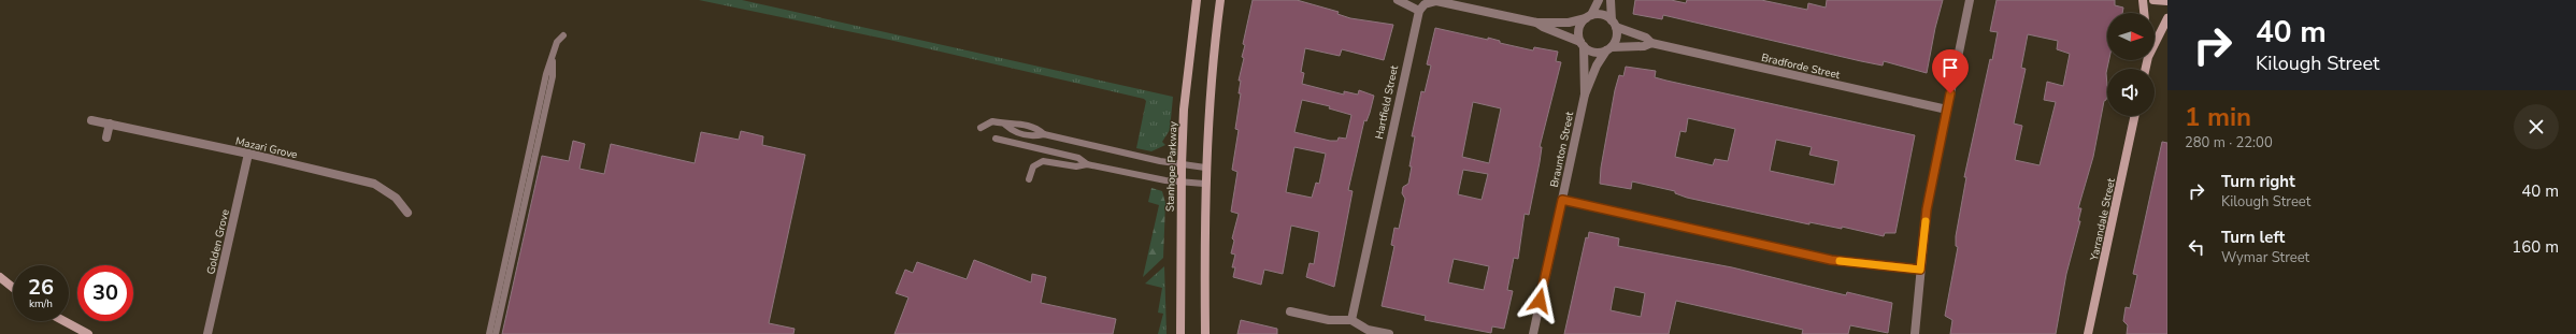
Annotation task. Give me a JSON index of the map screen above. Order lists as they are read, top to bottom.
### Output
{
  "streets": {
    "main road": ["Stanhope Parkway", "Yarrandale Street"],
    "street": [
      "Bradforde Street",
      "Hartfield Street",
      "Mazari Grove",
      "Braunton Street",
      "Golden Grove"
    ]
  },
  "crossings": [
    ["Bradforde Street", "Braunton Street"],
    ["Mazari Grove", "Golden Grove"]
  ],
  "north": "right",
  "page": {
    "turn": ["40 m", "Kilough Street"],
    "heading": ["1 min", "280 m · 22:00"],
    "list": [
      {
        "name": "Turn right",
        "note": "Kilough Street",
        "value": "40 m"
      },
      {
        "name": "Turn left",
        "note": "Wymar Street",
        "value": "160 m"
      }
    ],
    "speed": "26 km/h",
    "limit": "30"
  }
}
